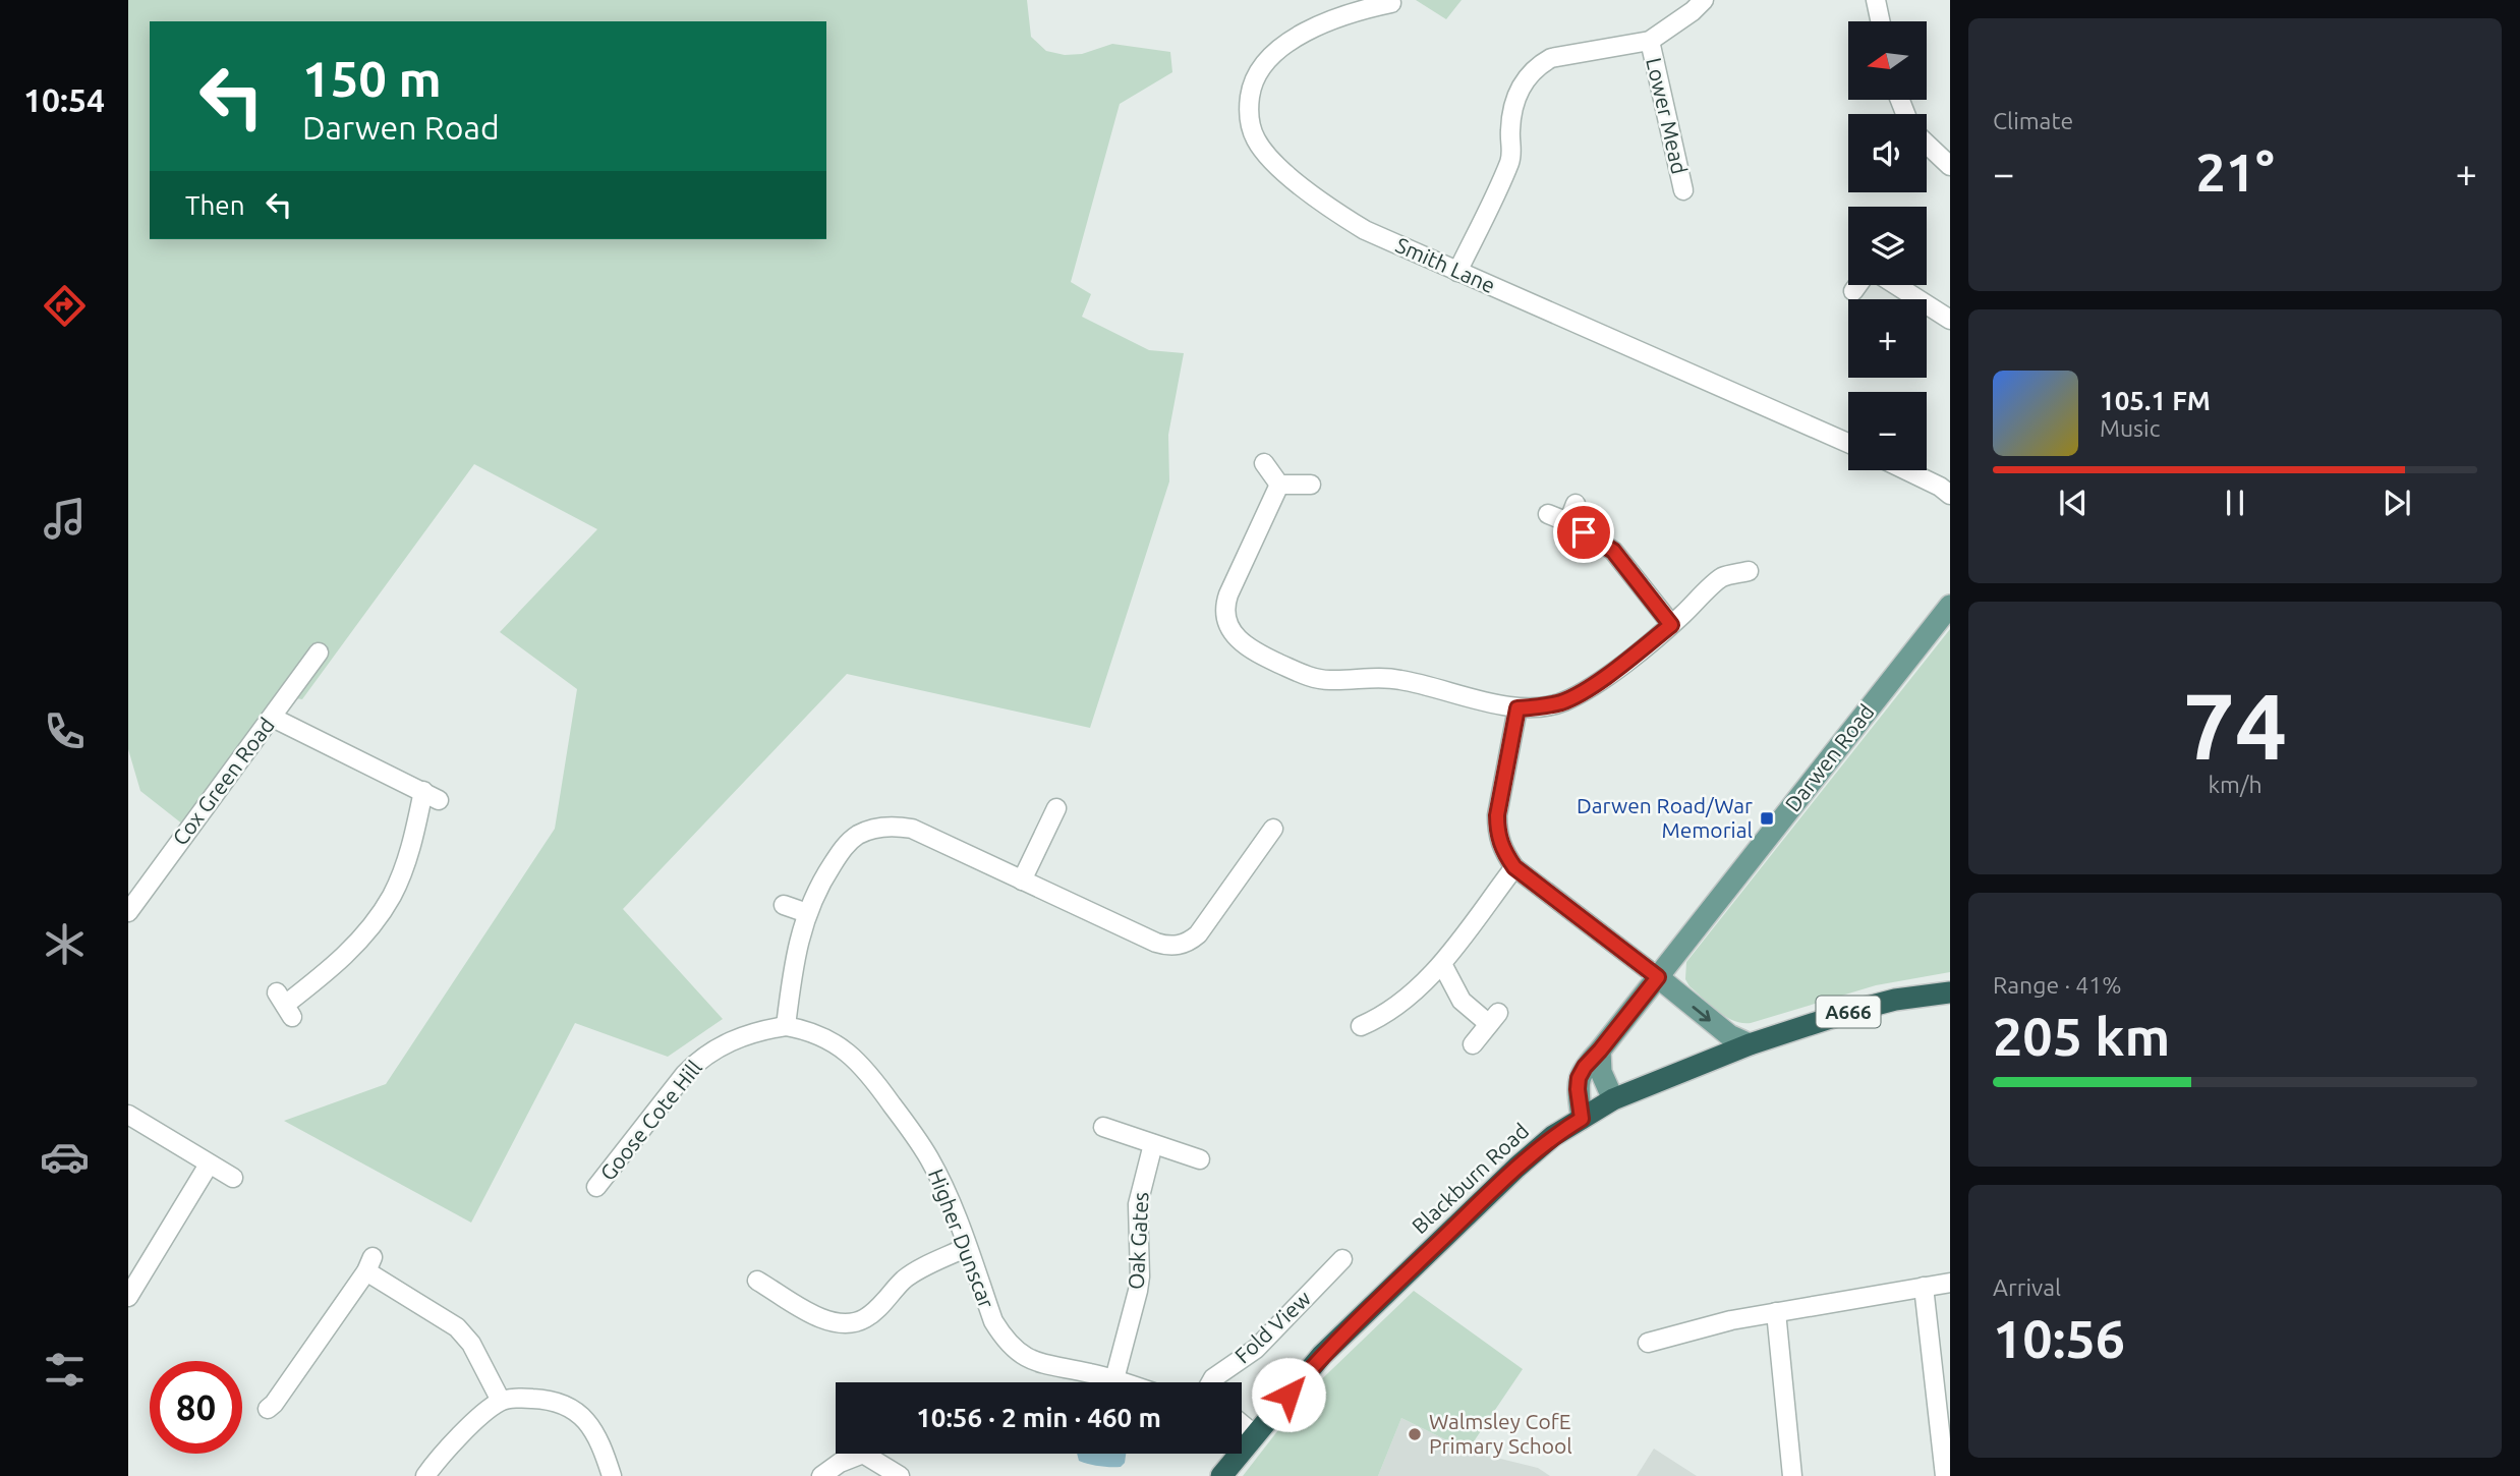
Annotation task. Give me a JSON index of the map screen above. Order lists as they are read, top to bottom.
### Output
{
  "streets": {
    "highway": ["A666", "Blackburn Road"],
    "main road": ["Darwen Road"],
    "street": [
      "Lower Mead",
      "Smith Lane",
      "Cox Green Road",
      "Goose Cote Hill",
      "Higher Dunscar",
      "Oak Gates",
      "Fold View"
    ]
  },
  "crossings": [
    ["Darwen Road", "Blackburn Road"],
    ["Goose Cote Hill", "Higher Dunscar"],
    ["Higher Dunscar", "Oak Gates"]
  ],
  "places": {
    "transit": ["Darwen Road/War Memorial"],
    "other": ["Walmsley CofE Primary School"]
  },
  "north": "left",
  "page": {
    "tabs": "10:54",
    "tile": [
      "Climate",
      ["74", "km/h"],
      ["Range · 41%", "205 km"],
      ["Arrival", "10:56"]
    ],
    "map_buttons": ["+", "−"],
    "turn": ["150 m", "Darwen Road"],
    "heat": ["−", "21°", "+"],
    "then": "Then",
    "song": ["105.1 FM", "Music"],
    "limit": "80",
    "trip": "10:56 · 2 min · 460 m"
  }
}
